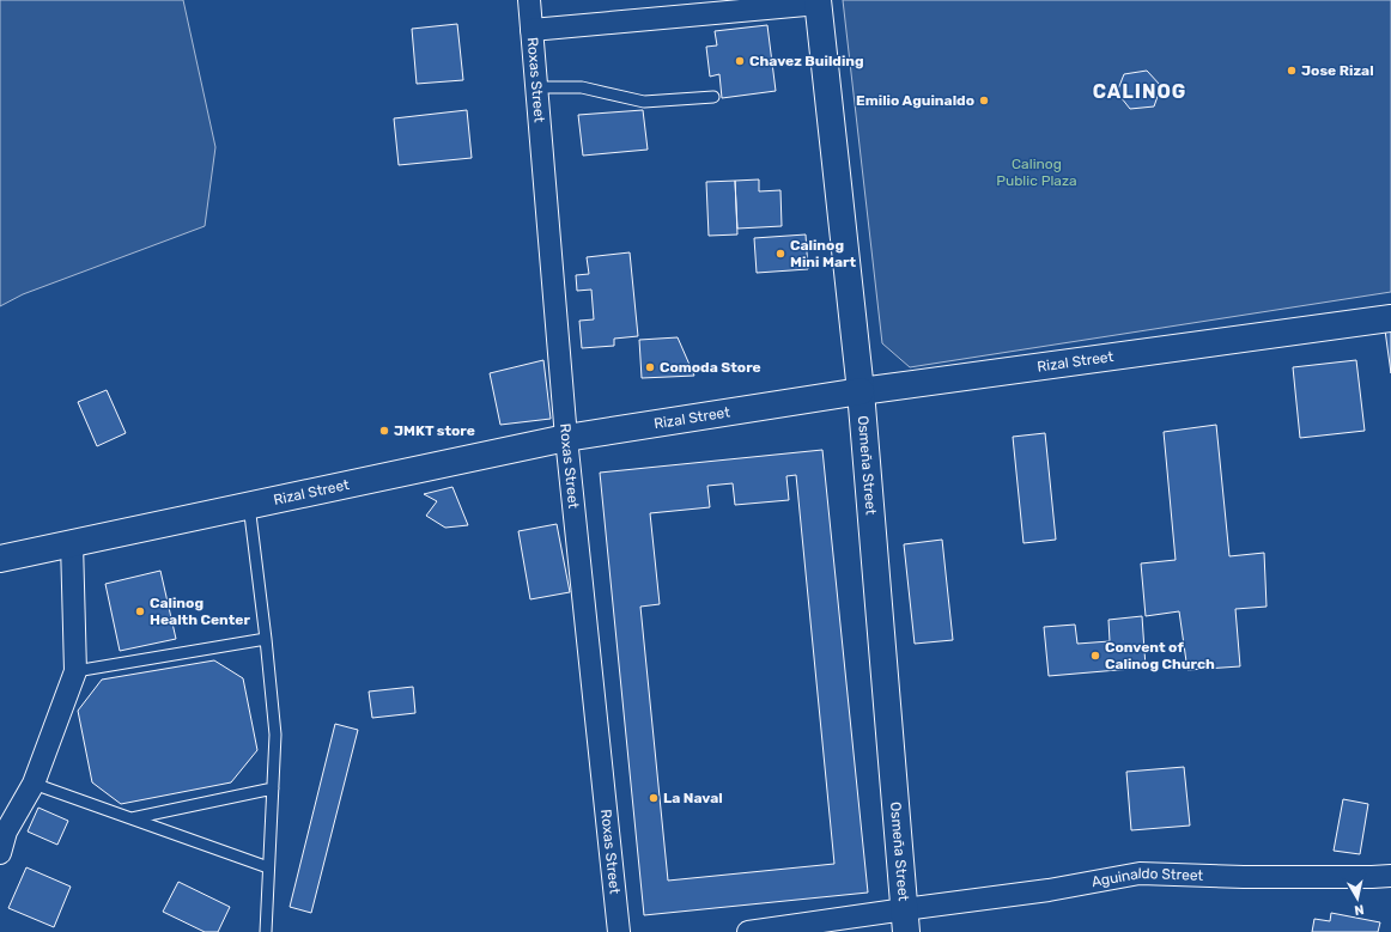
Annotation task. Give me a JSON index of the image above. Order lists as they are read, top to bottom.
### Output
{
  "streets": {
    "main road": ["Rizal Street", "Osmeña Street"],
    "street": ["Roxas Street", "Aguinaldo Street"]
  },
  "crossings": [
    ["Roxas Street", "Rizal Street"],
    ["Rizal Street", "Osmeña Street"],
    ["Osmeña Street", "Aguinaldo Street"]
  ],
  "districts": ["CALINOG"],
  "parks": ["Calinog Public Plaza"],
  "places": [
    "Chavez Building",
    "Jose Rizal",
    "Emilio Aguinaldo",
    "Calinog Mini Mart",
    "Comoda Store",
    "JMKT store",
    "Calinog Health Center",
    "Convent of Calinog Church",
    "La Naval"
  ],
  "north": "bottom"
}
